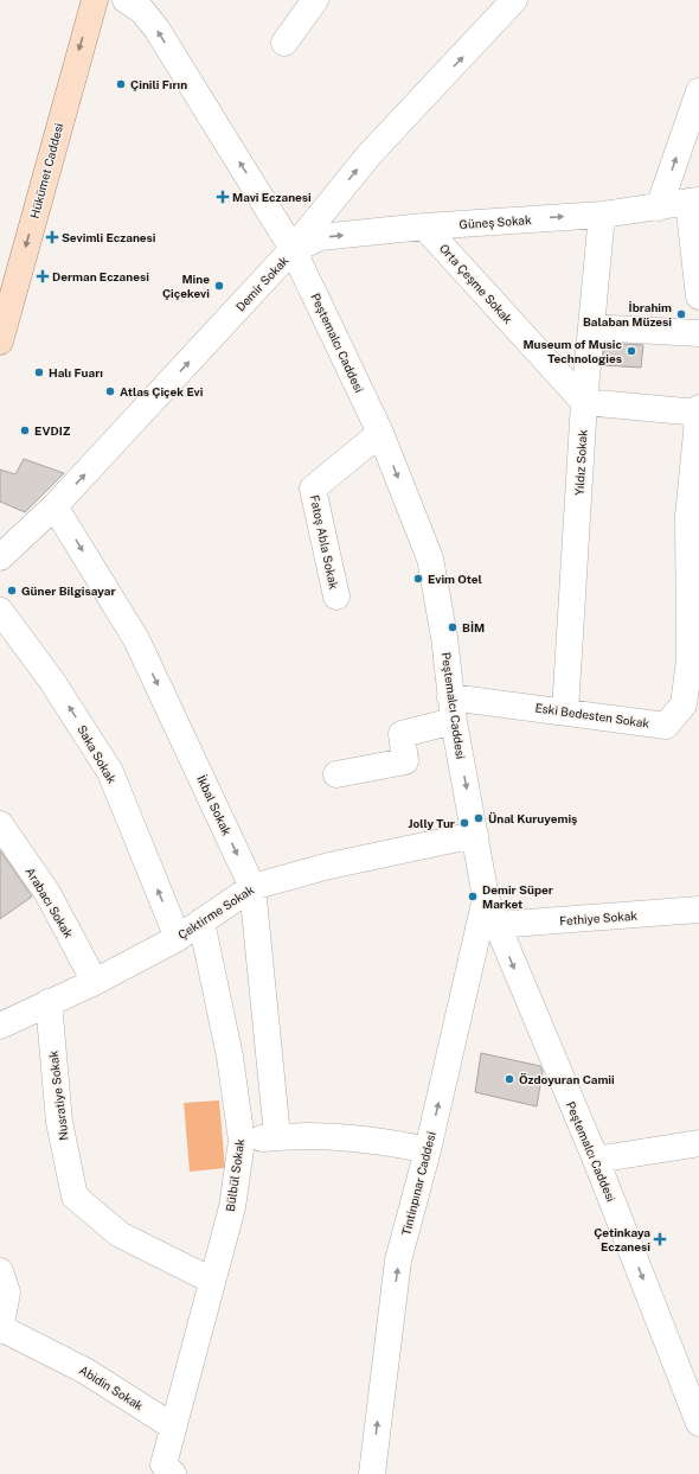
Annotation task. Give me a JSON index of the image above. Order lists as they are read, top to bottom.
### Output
{
  "streets": {
    "main road": ["Hükümet Caddesi"],
    "street": [
      "Güneş Sokak",
      "Demir Sokak",
      "Orta Çeşme Sokak",
      "Peştemalcı Caddesi",
      "Yıldız Sokak",
      "Fatoş Abla Sokak",
      "Eski Bedesten Sokak",
      "Saka Sokak",
      "İkbal Sokak",
      "Arabacı Sokak",
      "Çektirme Sokak",
      "Fethiye Sokak",
      "Nusratiye Sokak",
      "Bülbül Sokak",
      "Tintinpınar Caddesi",
      "Abidin Sokak"
    ]
  },
  "crossings": [
    ["Güneş Sokak", "Demir Sokak"],
    ["Güneş Sokak", "Orta Çeşme Sokak"],
    ["Güneş Sokak", "Peştemalcı Caddesi"],
    ["Güneş Sokak", "Yıldız Sokak"],
    ["Demir Sokak", "Peştemalcı Caddesi"],
    ["Demir Sokak", "İkbal Sokak"],
    ["Orta Çeşme Sokak", "Yıldız Sokak"],
    ["Peştemalcı Caddesi", "Fatoş Abla Sokak"],
    ["Peştemalcı Caddesi", "Eski Bedesten Sokak"],
    ["Peştemalcı Caddesi", "Çektirme Sokak"],
    ["Peştemalcı Caddesi", "Fethiye Sokak"],
    ["Peştemalcı Caddesi", "Tintinpınar Caddesi"],
    ["Yıldız Sokak", "Eski Bedesten Sokak"],
    ["Saka Sokak", "Çektirme Sokak"],
    ["İkbal Sokak", "Çektirme Sokak"],
    ["Arabacı Sokak", "Çektirme Sokak"],
    ["Çektirme Sokak", "Nusratiye Sokak"],
    ["Çektirme Sokak", "Bülbül Sokak"],
    ["Nusratiye Sokak", "Bülbül Sokak"],
    ["Bülbül Sokak", "Abidin Sokak"]
  ],
  "one_way": [
    "Hükümet Caddesi",
    "Güneş Sokak",
    "Demir Sokak",
    "Saka Sokak",
    "İkbal Sokak",
    "Tintinpınar Caddesi"
  ],
  "places": {
    "other": [
      "Çinili Fırın",
      "Mine Çiçekevi",
      "İbrahim Balaban Müzesi",
      "Museum of Music Technologies",
      "Halı Fuarı",
      "Atlas Çiçek Evi",
      "EVDIZ",
      "Evim Otel",
      "Güner Bilgisayar",
      "BİM",
      "Ünal Kuruyemiş",
      "Jolly Tur",
      "Demir Süper Market",
      "Özdoyuran Camii"
    ],
    "health": [
      "Mavi Eczanesi",
      "Sevimli Eczanesi",
      "Derman Eczanesi",
      "Çetinkaya Eczanesi"
    ]
  }
}
